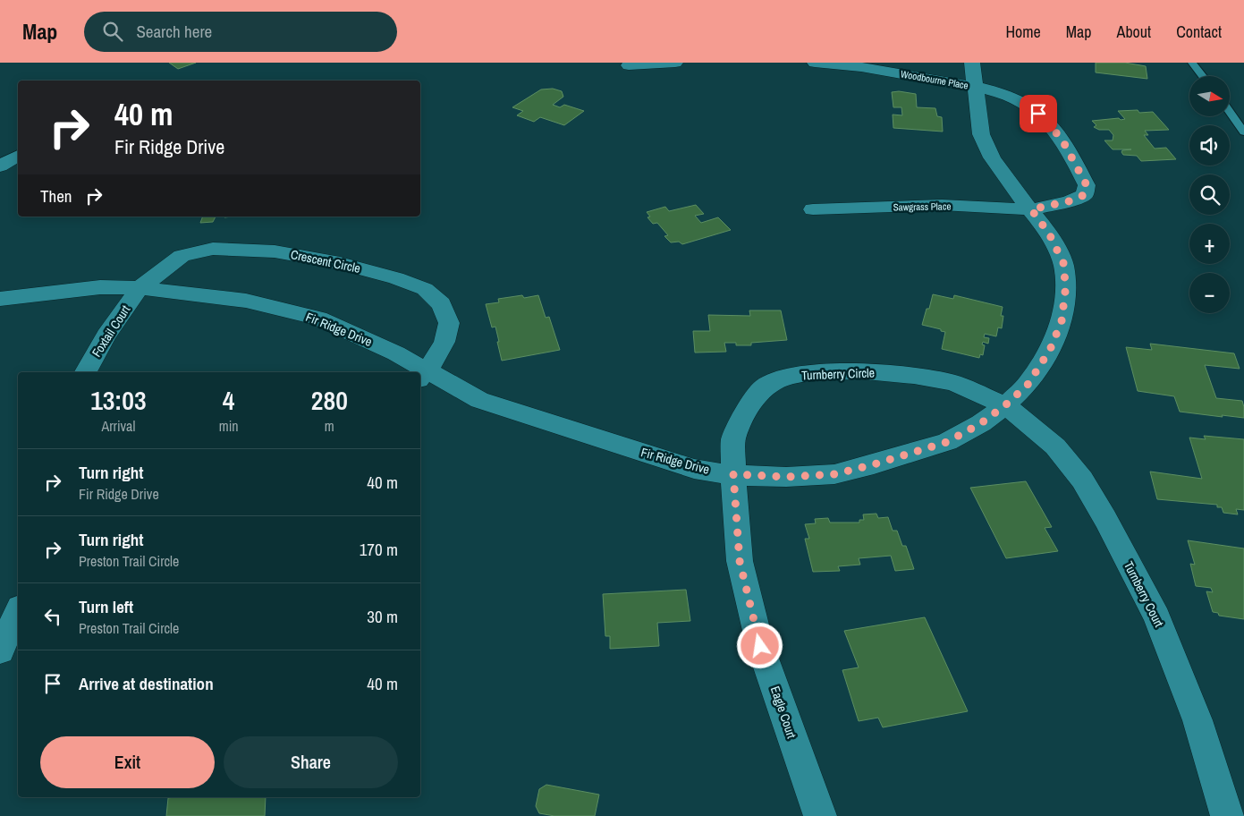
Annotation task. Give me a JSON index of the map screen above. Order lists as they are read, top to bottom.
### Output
{
  "streets": {
    "street": [
      "Woodbourne Place",
      "Sawgrass Place",
      "Crescent Circle",
      "Fir Ridge Drive",
      "Foxtail Court",
      "Turnberry Circle",
      "Turnberry Court",
      "Eagle Court"
    ]
  },
  "crossings": [
    ["Woodbourne Place", "Sawgrass Place"],
    ["Woodbourne Place", "Fir Ridge Drive"],
    ["Sawgrass Place", "Fir Ridge Drive"],
    ["Crescent Circle", "Fir Ridge Drive"],
    ["Crescent Circle", "Foxtail Court"],
    ["Fir Ridge Drive", "Foxtail Court"],
    ["Fir Ridge Drive", "Turnberry Circle"],
    ["Fir Ridge Drive", "Turnberry Court"],
    ["Fir Ridge Drive", "Eagle Court"],
    ["Turnberry Circle", "Turnberry Court"],
    ["Turnberry Circle", "Eagle Court"]
  ],
  "north": "right",
  "page": {
    "header": "Map",
    "search": "Search here",
    "nav": [
      "Home",
      "Map",
      "About",
      "Contact"
    ],
    "map_buttons": ["+", "−"],
    "turn": ["40 m", "Fir Ridge Drive"],
    "then": "Then",
    "eta": [
      "13:03",
      "Arrival",
      "4",
      "min",
      "280",
      "m"
    ],
    "list": [
      {
        "name": "Turn right",
        "note": "Fir Ridge Drive",
        "value": "40 m"
      },
      {
        "name": "Turn right",
        "note": "Preston Trail Circle",
        "value": "170 m"
      },
      {
        "name": "Turn left",
        "note": "Preston Trail Circle",
        "value": "30 m"
      },
      {
        "name": "Arrive at destination",
        "value": "40 m"
      }
    ],
    "buttons": ["Exit", "Share"]
  }
}
